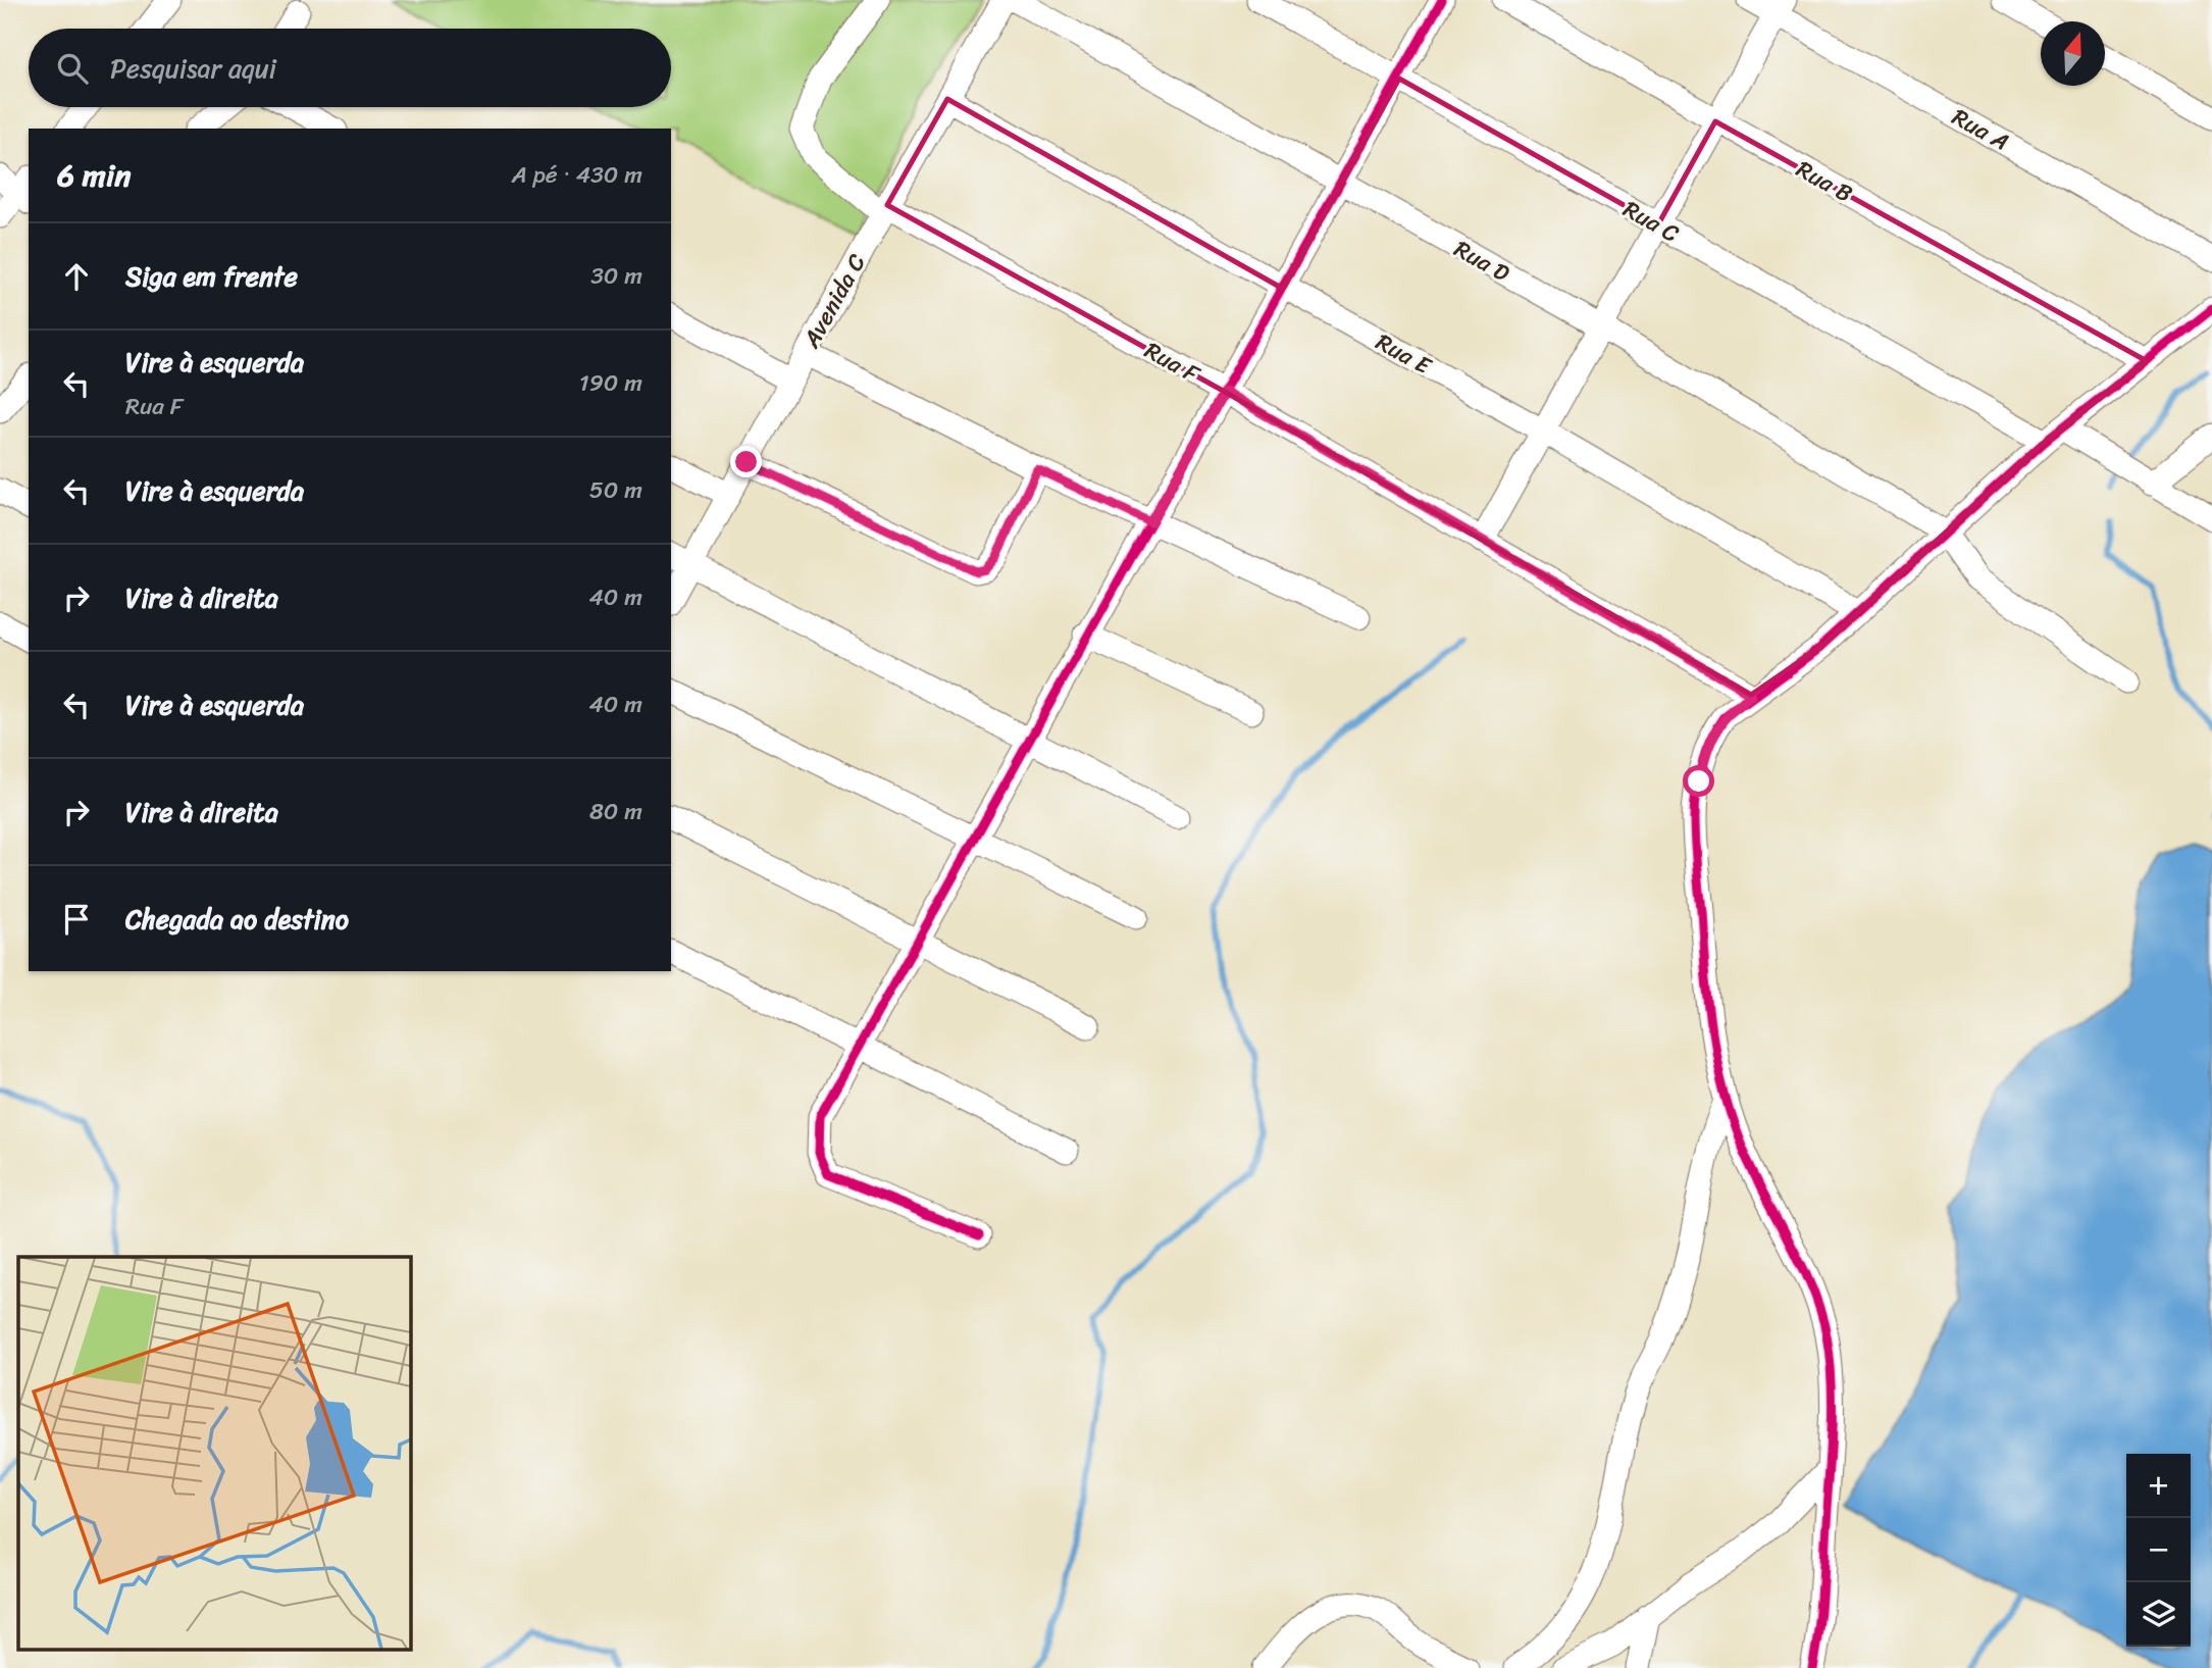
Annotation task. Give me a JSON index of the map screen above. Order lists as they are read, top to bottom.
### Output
{
  "streets": {
    "street": [
      "Rua A",
      "Rua B",
      "Rua C",
      "Rua D",
      "Avenida C",
      "Rua E",
      "Rua F"
    ]
  },
  "crossings": [
    ["Avenida C", "Rua E"],
    ["Avenida C", "Rua F"]
  ],
  "north": "top",
  "page": {
    "search": "Pesquisar aqui",
    "heading": ["6 min", "A pé · 430 m"],
    "list": [
      ["Siga em frente", "30 m"],
      ["Vire à esquerda", "Rua F", "190 m"],
      ["Vire à esquerda", "50 m"],
      ["Vire à direita", "40 m"],
      ["Vire à esquerda", "40 m"],
      ["Vire à direita", "80 m"],
      "Chegada ao destino"
    ],
    "map_buttons": ["+", "−"]
  }
}
